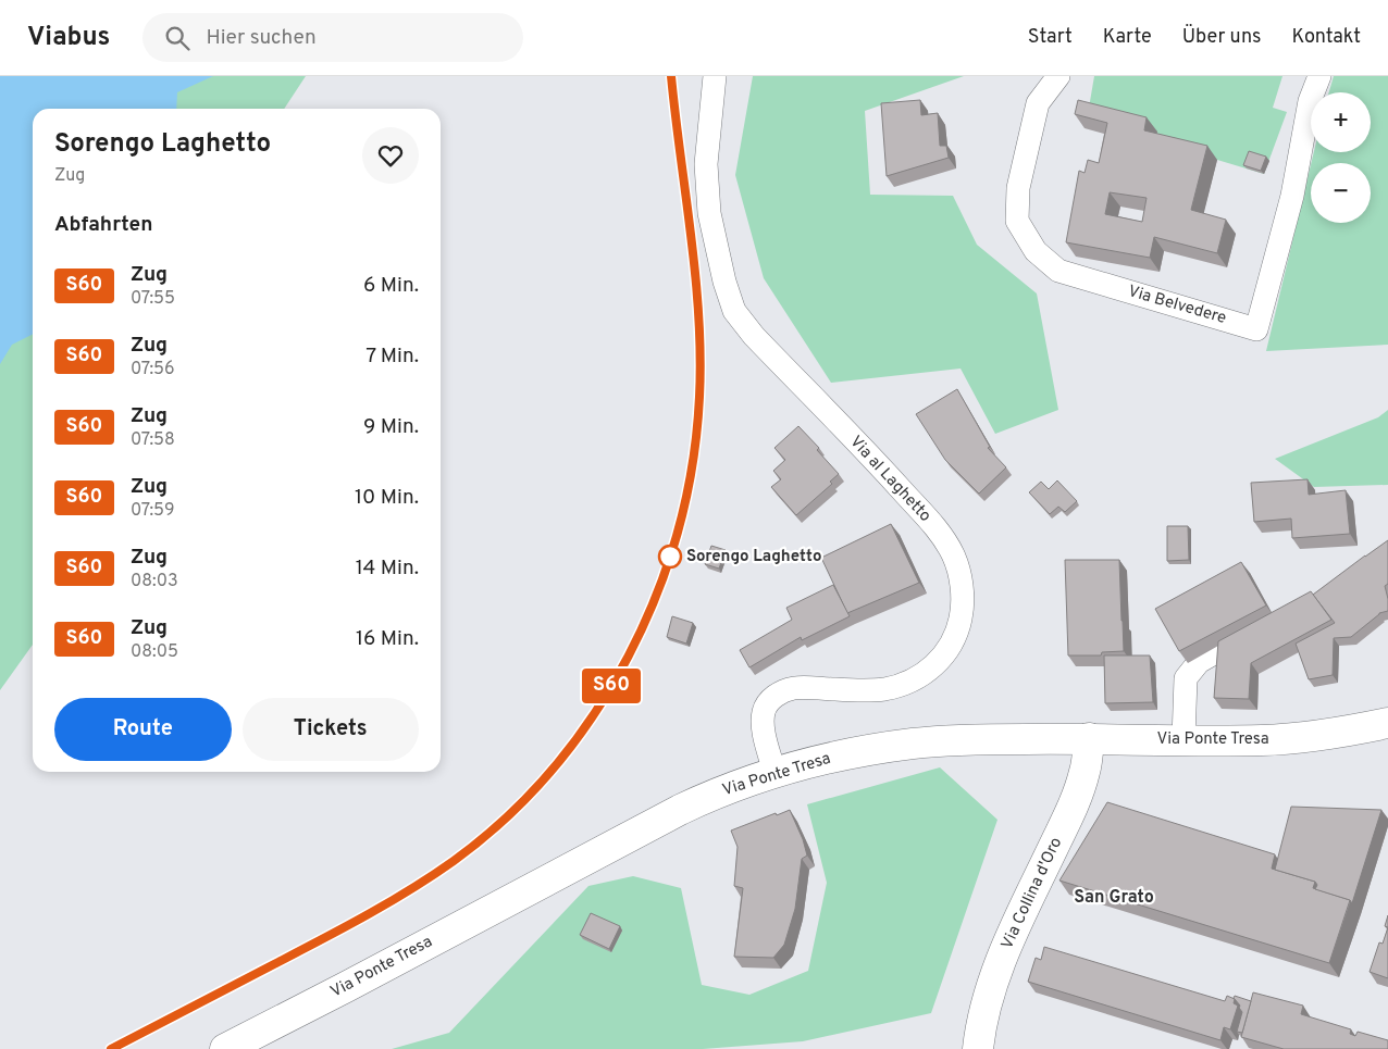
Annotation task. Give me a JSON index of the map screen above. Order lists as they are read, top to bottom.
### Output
{
  "streets": {
    "main road": ["Via Ponte Tresa", "Via Collina d'Oro"],
    "street": ["Via Belvedere", "Via al Laghetto"]
  },
  "crossings": [
    ["Via al Laghetto", "Via Ponte Tresa"],
    ["Via Ponte Tresa", "Via Collina d'Oro"]
  ],
  "districts": ["San Grato"],
  "places": ["Sorengo Laghetto"],
  "page": {
    "header": "Viabus",
    "search": "Hier suchen",
    "nav": [
      "Start",
      "Karte",
      "Über uns",
      "Kontakt"
    ],
    "on_map": "S60",
    "map_buttons": ["+", "−"],
    "heading": [
      ["Sorengo Laghetto", "Zug"],
      "Abfahrten"
    ],
    "list": [
      {
        "mark": "S60",
        "name": "Zug",
        "note": "07:55",
        "value": "6 Min."
      },
      {
        "mark": "S60",
        "name": "Zug",
        "note": "07:56",
        "value": "7 Min."
      },
      {
        "mark": "S60",
        "name": "Zug",
        "note": "07:58",
        "value": "9 Min."
      },
      {
        "mark": "S60",
        "name": "Zug",
        "note": "07:59",
        "value": "10 Min."
      },
      {
        "mark": "S60",
        "name": "Zug",
        "note": "08:03",
        "value": "14 Min."
      },
      {
        "mark": "S60",
        "name": "Zug",
        "note": "08:05",
        "value": "16 Min."
      }
    ],
    "buttons": ["Route", "Tickets"]
  }
}
